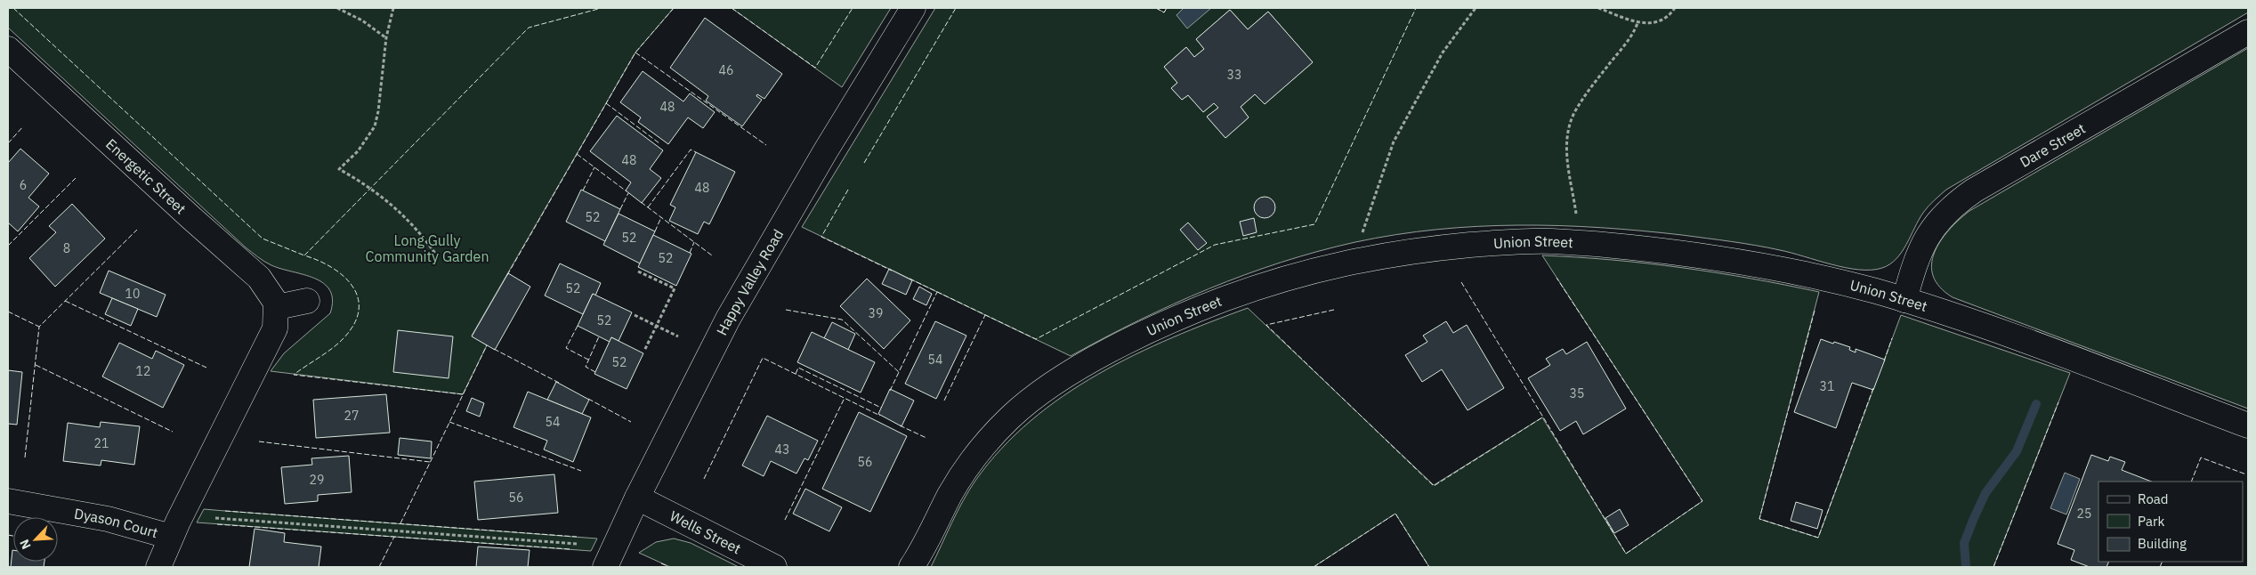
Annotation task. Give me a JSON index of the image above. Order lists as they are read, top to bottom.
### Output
{
  "streets": {
    "street": [
      "Dare Street",
      "Energetic Street",
      "Union Street",
      "Happy Valley Road",
      "Dyason Court",
      "Wells Street"
    ]
  },
  "crossings": [
    ["Dare Street", "Union Street"],
    ["Happy Valley Road", "Wells Street"]
  ],
  "parks": ["Long Gully Community Garden"],
  "house_numbers": [
    "46",
    "33",
    "48",
    "48",
    "6",
    "48",
    "52",
    "52",
    "8",
    "52",
    "52",
    "10",
    "39",
    "52",
    "54",
    "52",
    "12",
    "31",
    "35",
    "27",
    "54",
    "21",
    "43",
    "56",
    "29",
    "56",
    "25"
  ],
  "legend": ["Road", "Park", "Building"],
  "north": "bottom left"
}
